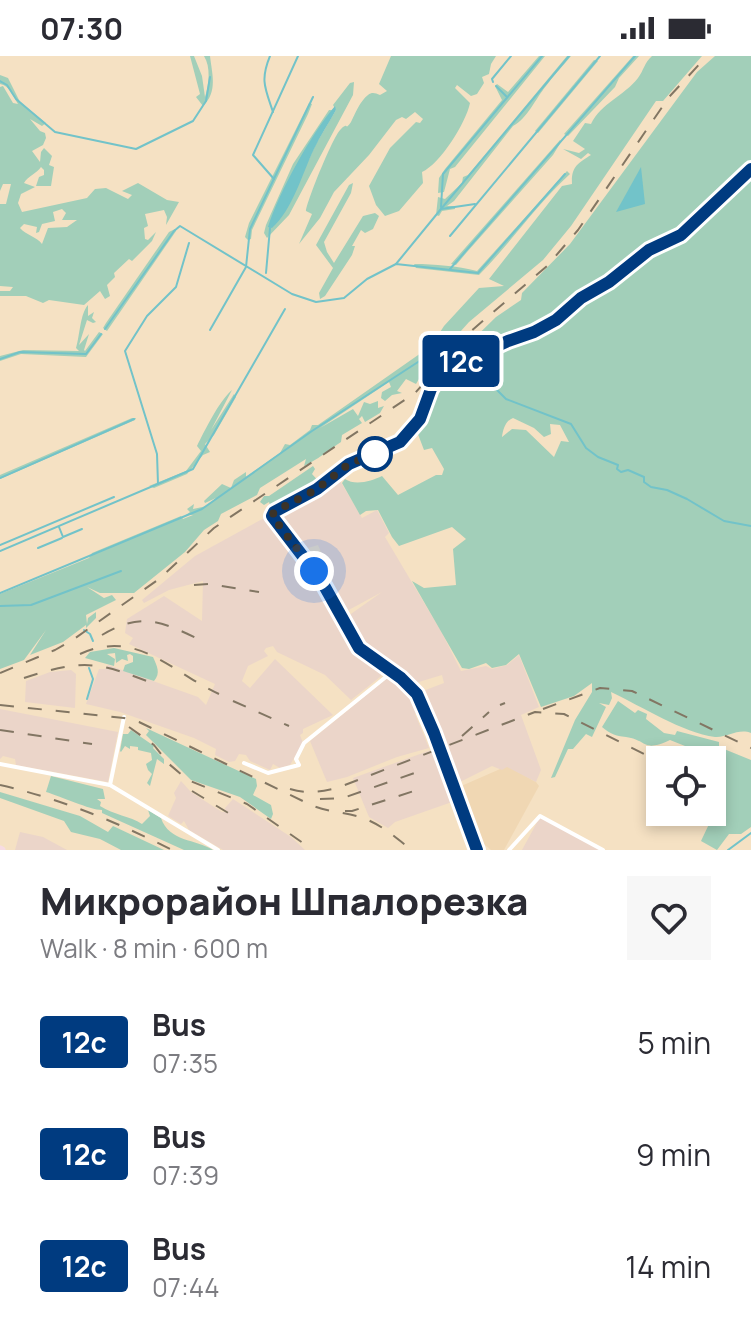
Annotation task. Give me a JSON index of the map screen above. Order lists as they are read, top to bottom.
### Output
{
  "lines": ["bus line 12с"],
  "page": {
    "status": "07:30",
    "on_map": "12с",
    "heading": ["Микрорайон Шпалорезка", "Walk · 8 min · 600 m"],
    "list": [
      {
        "mark": "12с",
        "name": "Bus",
        "note": "07:35",
        "value": "5 min"
      },
      {
        "mark": "12с",
        "name": "Bus",
        "note": "07:39",
        "value": "9 min"
      },
      {
        "mark": "12с",
        "name": "Bus",
        "note": "07:44",
        "value": "14 min"
      }
    ]
  }
}
